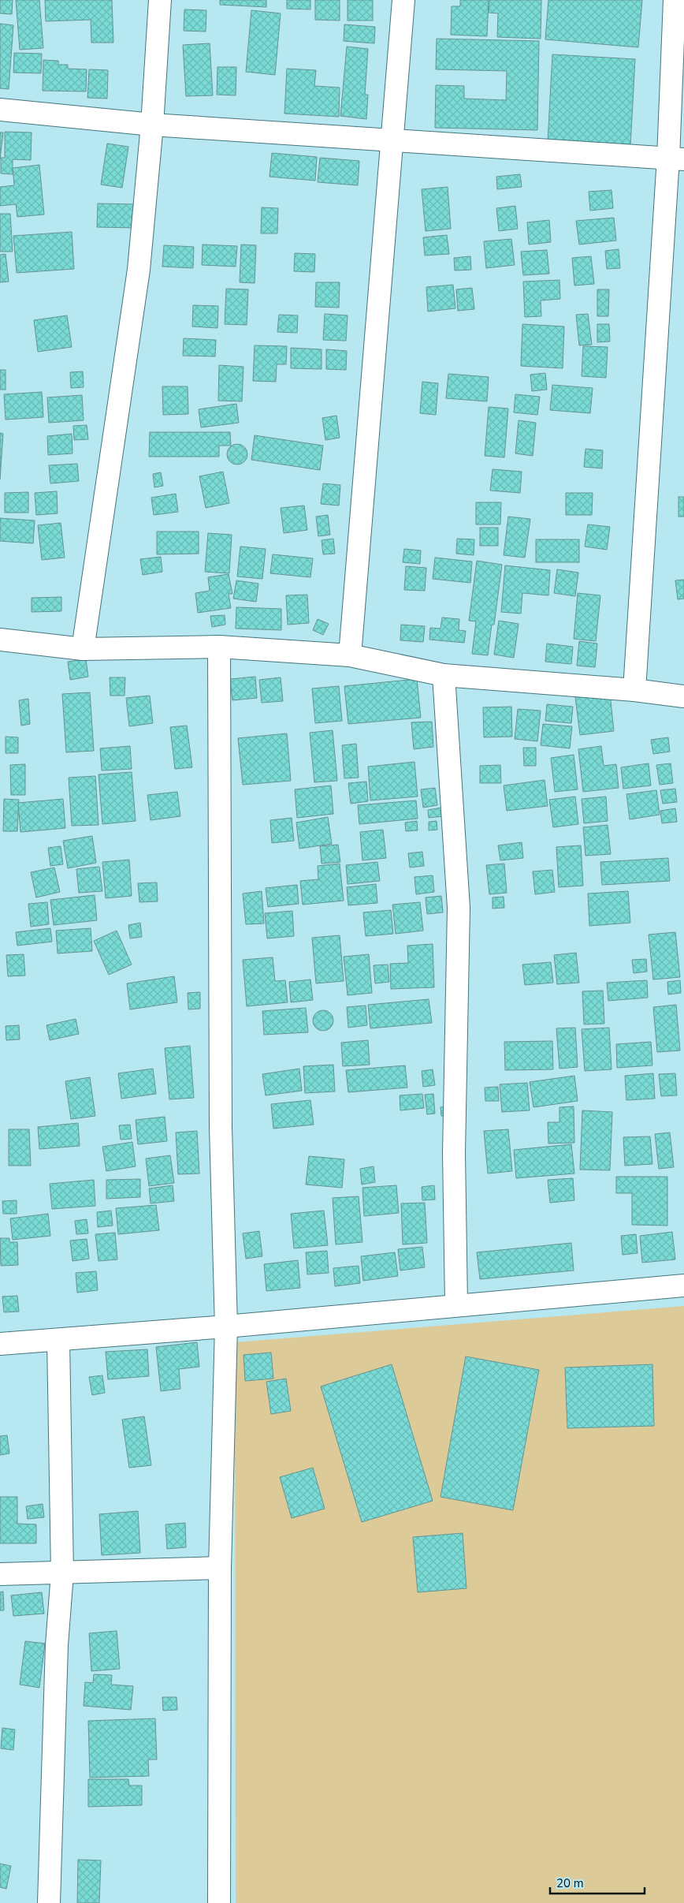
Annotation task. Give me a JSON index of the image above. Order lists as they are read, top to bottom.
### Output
{
  "scale_bar": "20 m"
}
